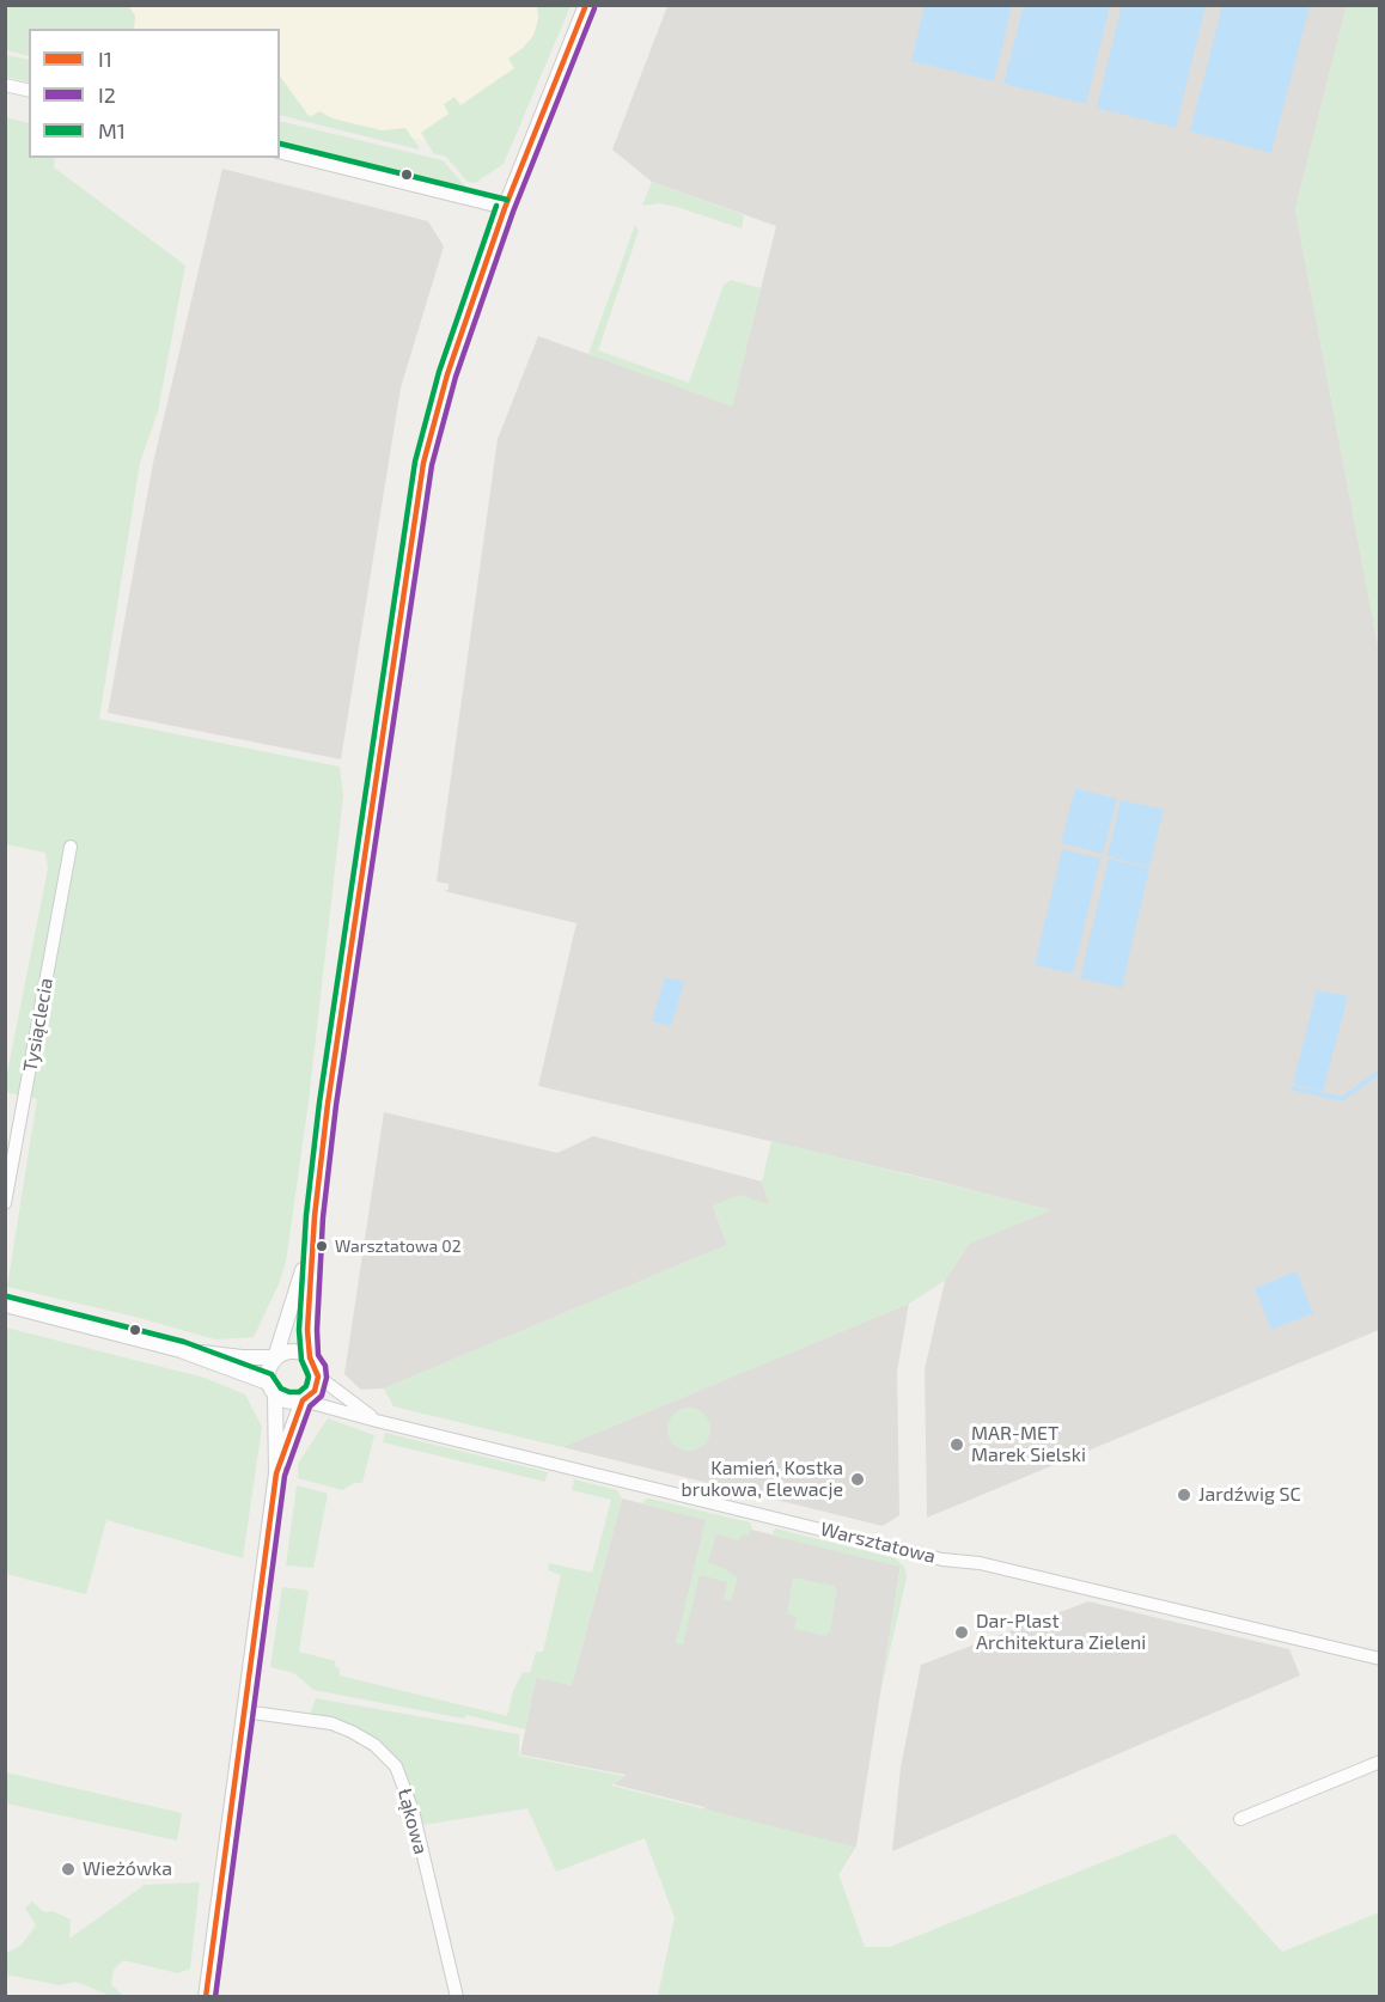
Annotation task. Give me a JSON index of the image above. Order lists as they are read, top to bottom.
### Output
{
  "streets": {
    "street": ["Tysiąclecia", "Warsztatowa", "Łąkowa"]
  },
  "places": [
    "Warsztatowa 02",
    "MAR-MET Marek Sielski",
    "Kamień, Kostka brukowa, Elewacje",
    "Jardźwig SC",
    "Dar-Plast Architektura Zieleni",
    "Wieżówka"
  ],
  "lines": ["transit line I1", "transit line I2", "transit line M1"],
  "legend": ["I1", "I2", "M1"]
}
